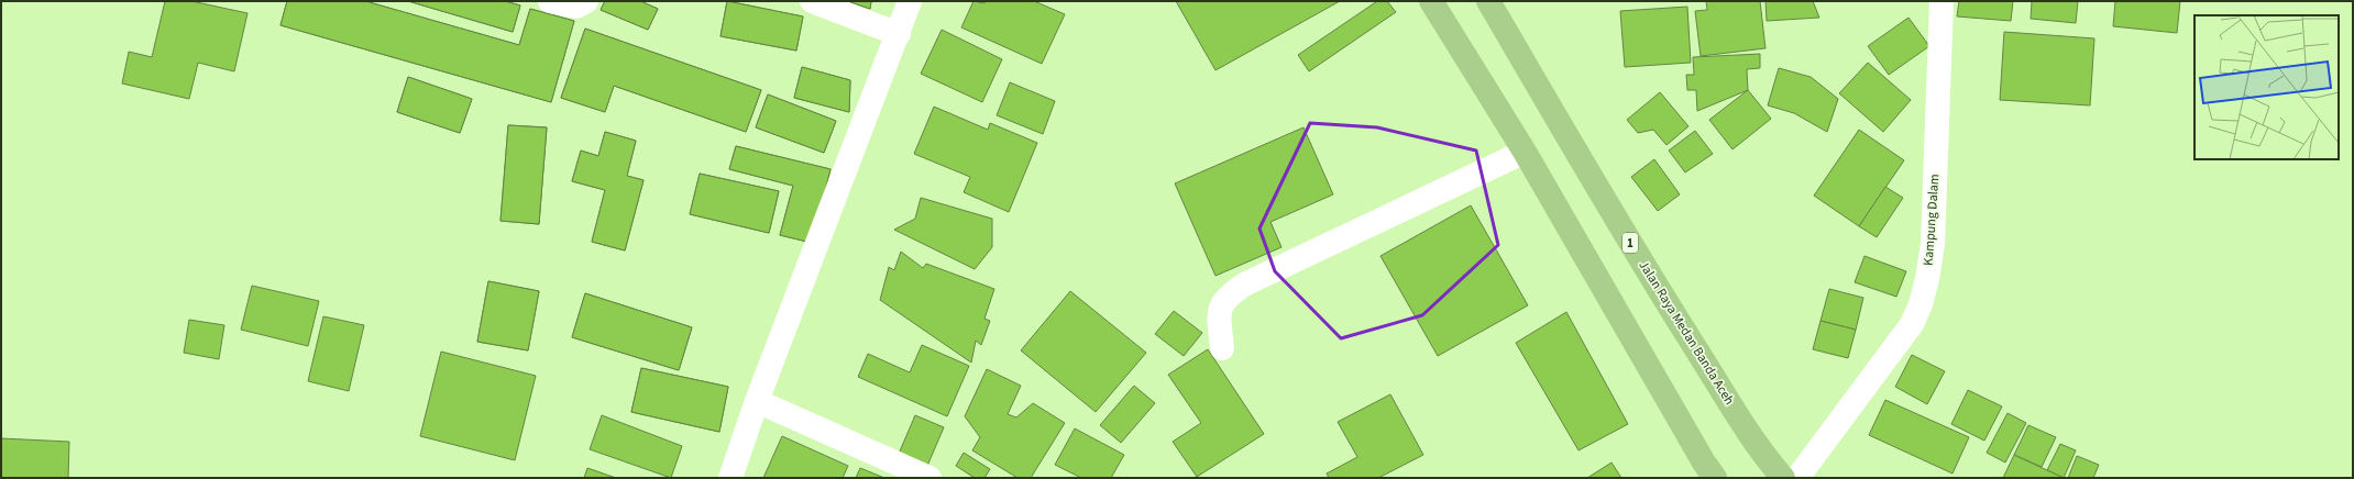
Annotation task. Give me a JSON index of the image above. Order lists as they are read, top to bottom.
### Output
{
  "streets": {
    "highway": ["1", "Jalan Raya Medan Banda Aceh"],
    "street": ["Kampung Dalam"]
  }
}
